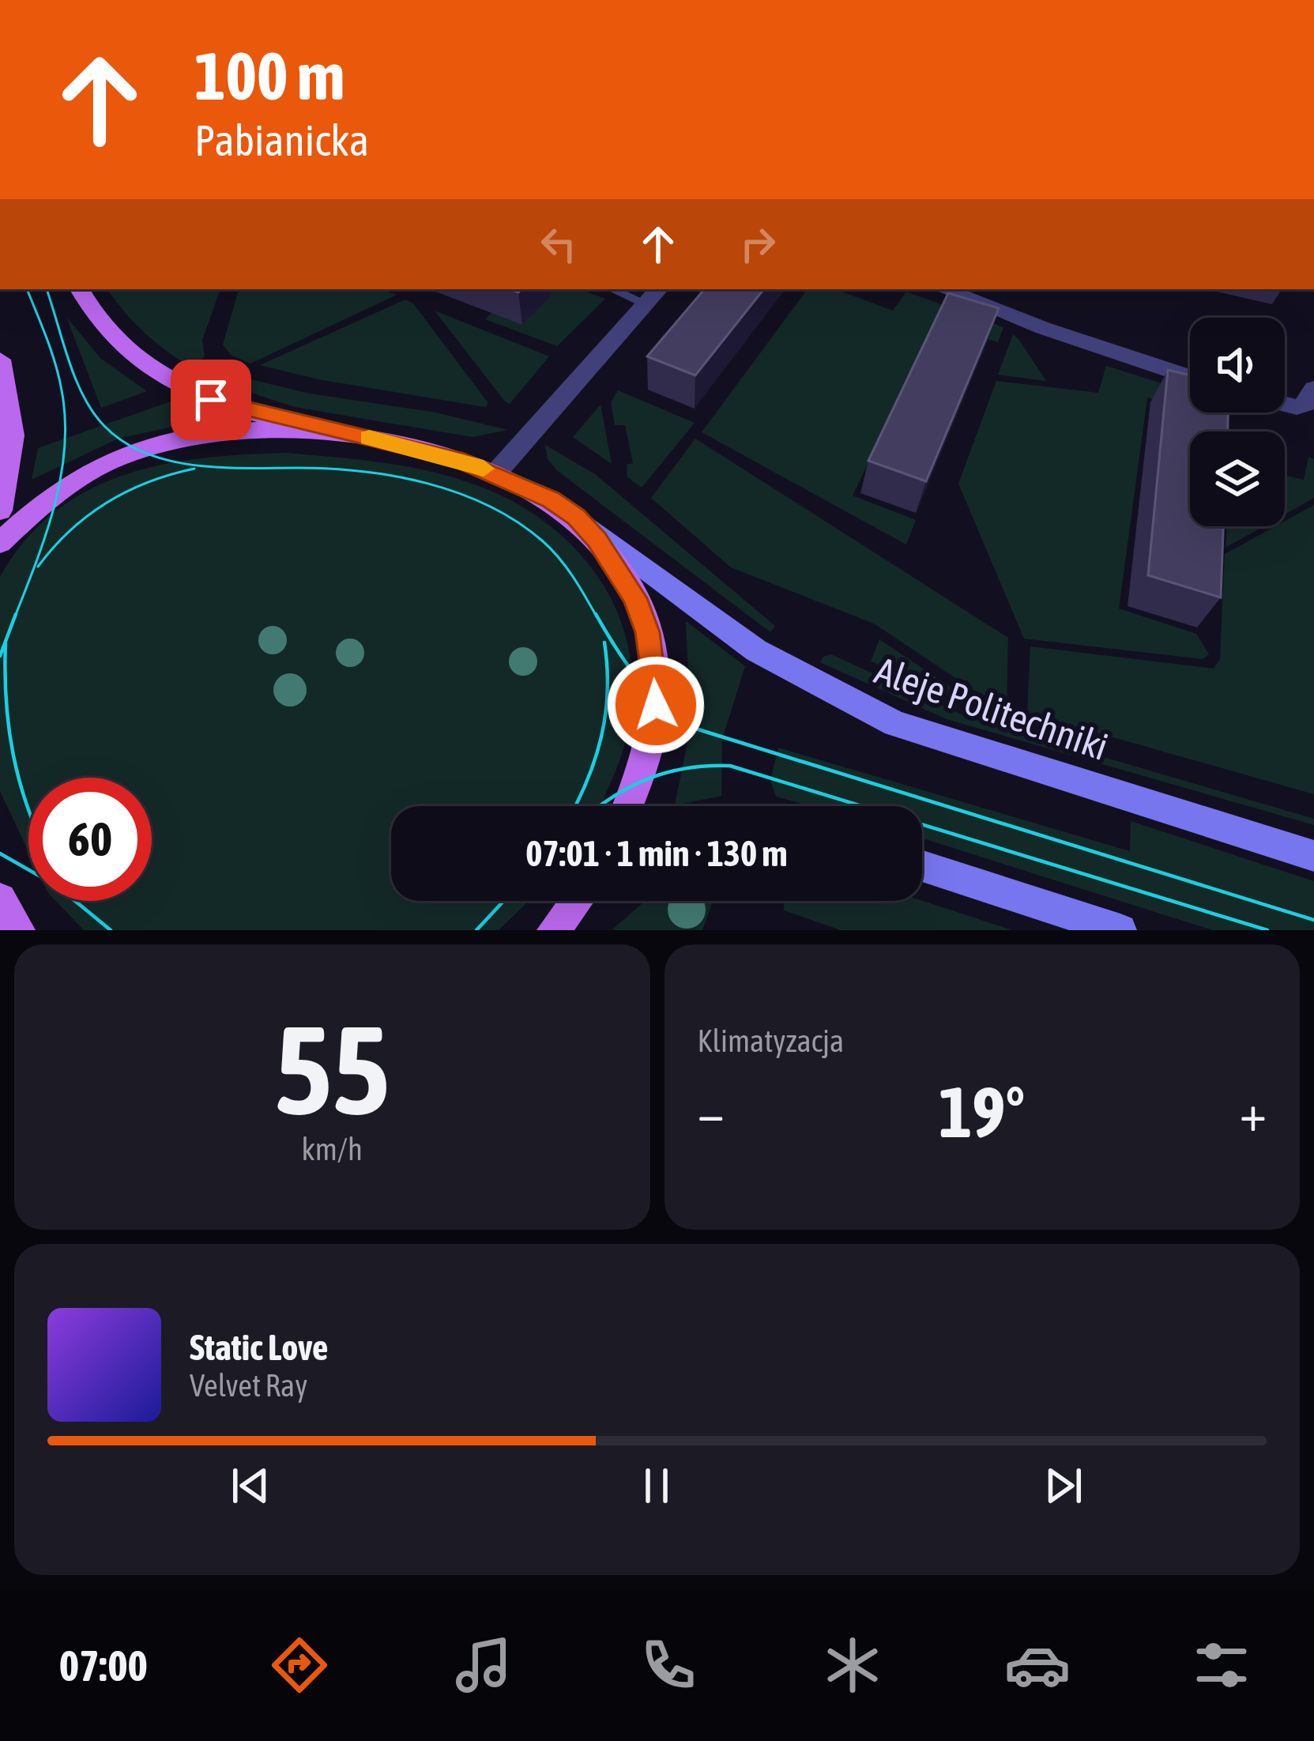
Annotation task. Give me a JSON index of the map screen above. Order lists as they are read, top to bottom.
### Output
{
  "streets": {
    "main road": ["Aleje Politechniki"]
  },
  "page": {
    "turn": ["100 m", "Pabianicka"],
    "limit": "60",
    "trip": "07:01 · 1 min · 130 m",
    "tile": [
      ["55", "km/h"],
      "Klimatyzacja"
    ],
    "heat": ["−", "19°", "+"],
    "song": ["Static Love", "Velvet Ray"],
    "tabs": "07:00"
  }
}
